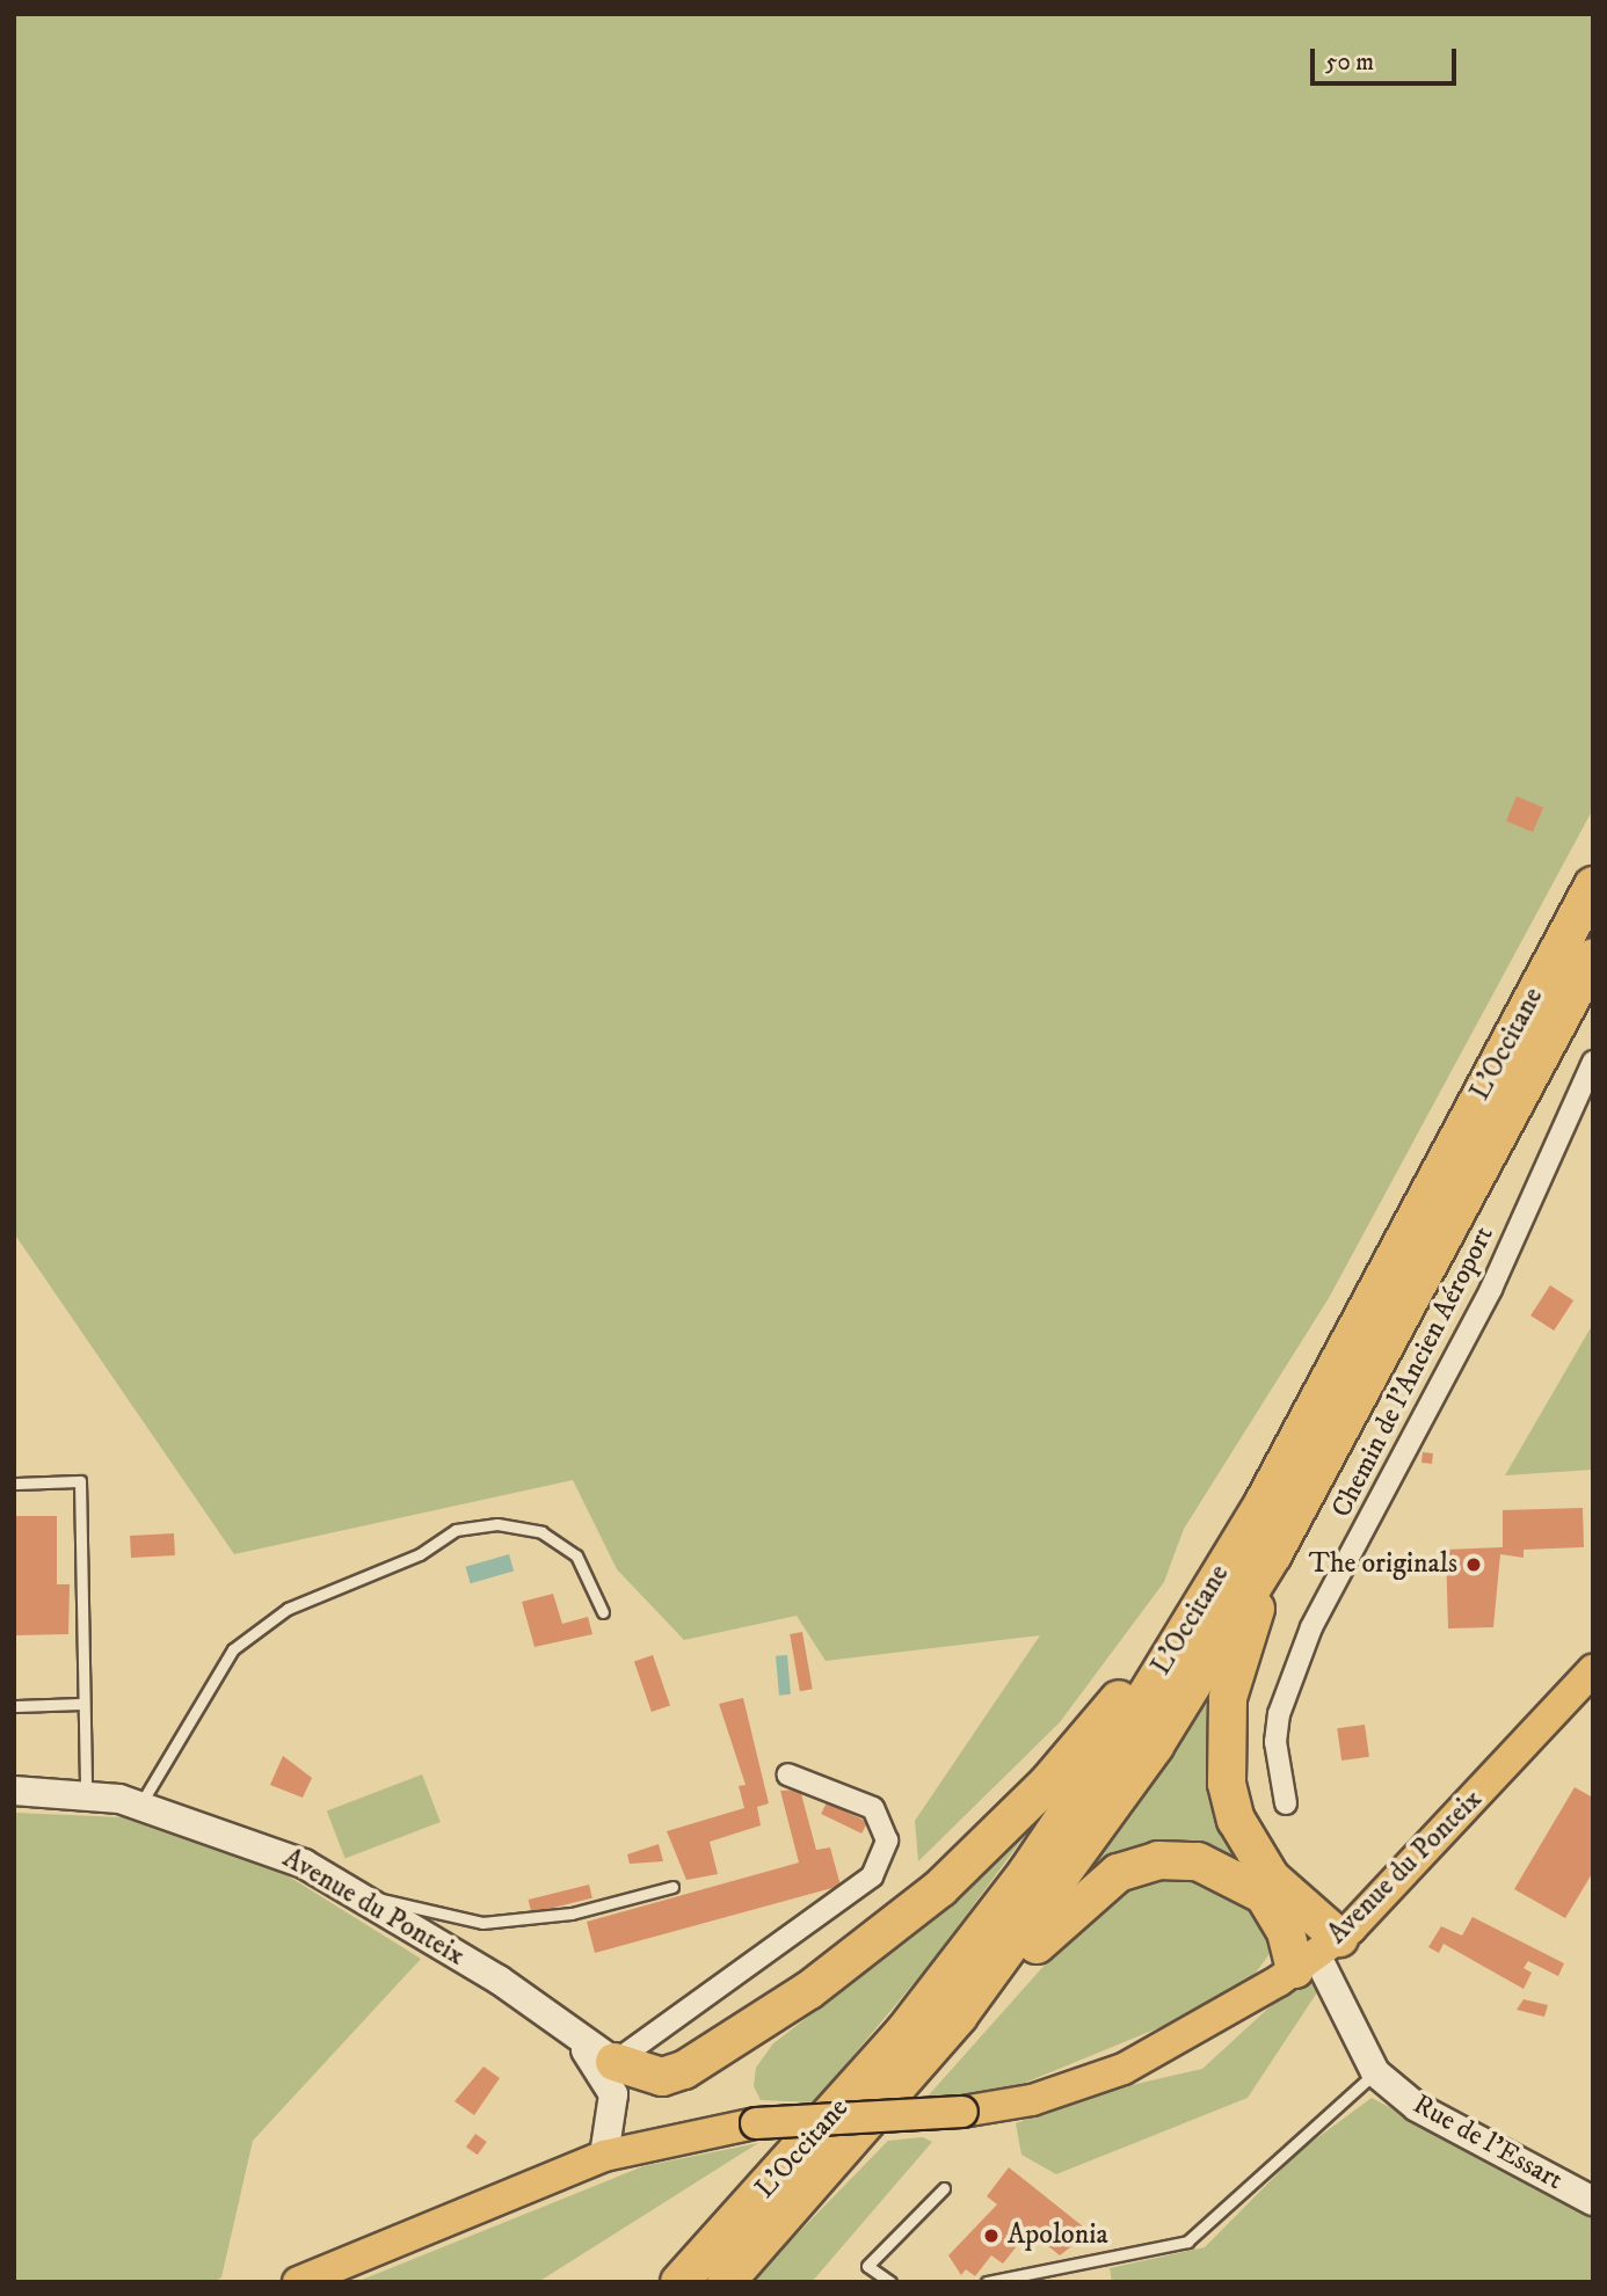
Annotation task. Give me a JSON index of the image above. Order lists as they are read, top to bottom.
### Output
{
  "streets": {
    "highway": ["L'Occitane"],
    "main road": ["Avenue du Ponteix"],
    "street": ["Chemin de l'Ancien Aéroport", "Rue de l'Essart"]
  },
  "crossings": [
    ["Avenue du Ponteix", "Rue de l'Essart"]
  ],
  "places": ["The originals", "Apolonia"],
  "scale_bar": "50 m"
}
